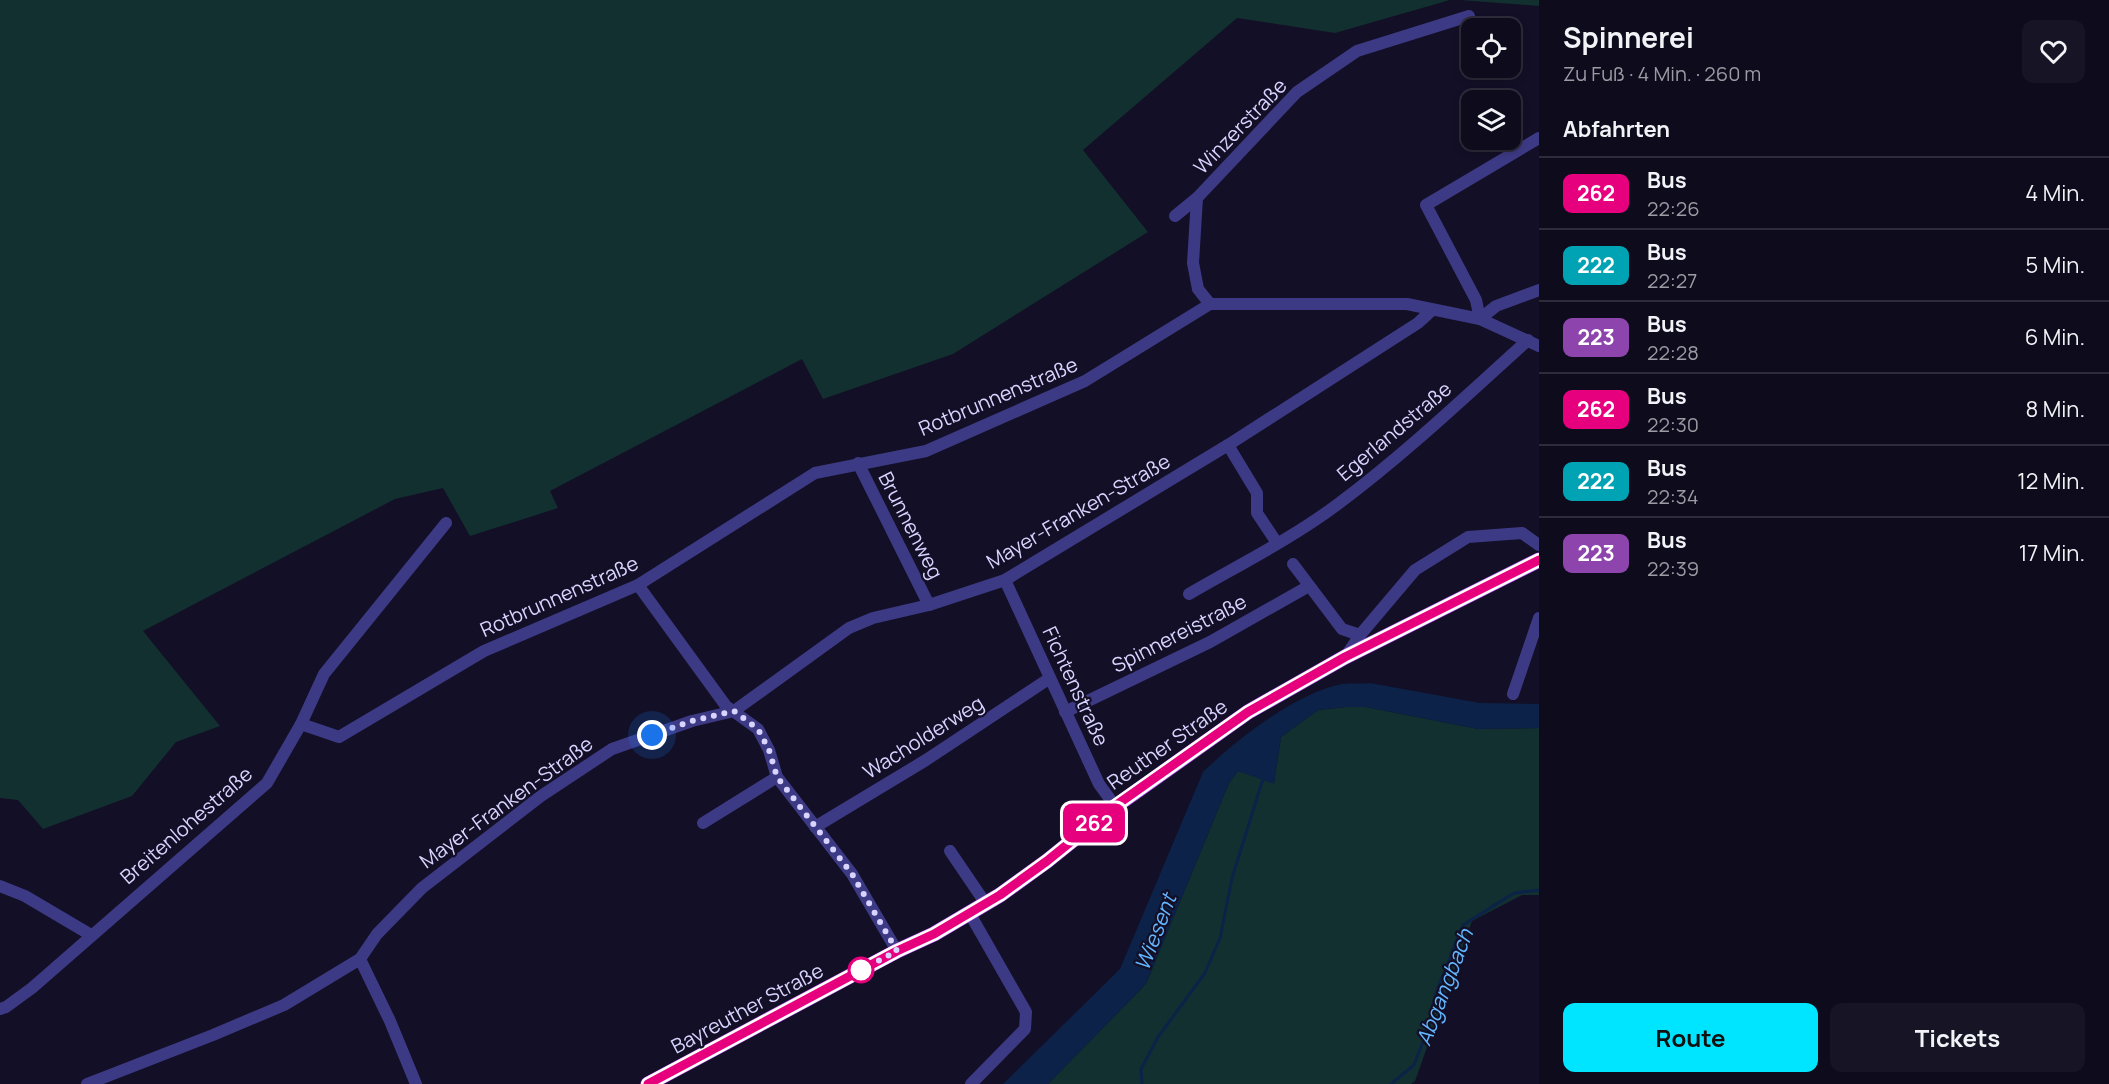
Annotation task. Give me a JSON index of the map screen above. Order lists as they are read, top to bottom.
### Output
{
  "streets": {
    "main road": ["Reuther Straße", "Bayreuther Straße"],
    "street": [
      "Winzerstraße",
      "Rotbrunnenstraße",
      "Egerlandstraße",
      "Mayer-Franken-Straße",
      "Brunnenweg",
      "Spinnereistraße",
      "Fichtenstraße",
      "Wacholderweg",
      "Breitenlohestraße"
    ]
  },
  "crossings": [
    ["Rotbrunnenstraße", "Brunnenweg"],
    ["Rotbrunnenstraße", "Breitenlohestraße"],
    ["Mayer-Franken-Straße", "Brunnenweg"],
    ["Mayer-Franken-Straße", "Fichtenstraße"],
    ["Spinnereistraße", "Fichtenstraße"],
    ["Fichtenstraße", "Wacholderweg"],
    ["Fichtenstraße", "Reuther Straße"],
    ["Reuther Straße", "Bayreuther Straße"]
  ],
  "water": ["Wiesent", "Abgangbach"],
  "lines": ["bus line 262"],
  "page": {
    "on_map": "262",
    "heading": [
      ["Spinnerei", "Zu Fuß · 4 Min. · 260 m"],
      "Abfahrten"
    ],
    "list": [
      {
        "mark": "262",
        "name": "Bus",
        "note": "22:26",
        "value": "4 Min."
      },
      {
        "mark": "222",
        "name": "Bus",
        "note": "22:27",
        "value": "5 Min."
      },
      {
        "mark": "223",
        "name": "Bus",
        "note": "22:28",
        "value": "6 Min."
      },
      {
        "mark": "262",
        "name": "Bus",
        "note": "22:30",
        "value": "8 Min."
      },
      {
        "mark": "222",
        "name": "Bus",
        "note": "22:34",
        "value": "12 Min."
      },
      {
        "mark": "223",
        "name": "Bus",
        "note": "22:39",
        "value": "17 Min."
      }
    ],
    "buttons": ["Route", "Tickets"]
  }
}
